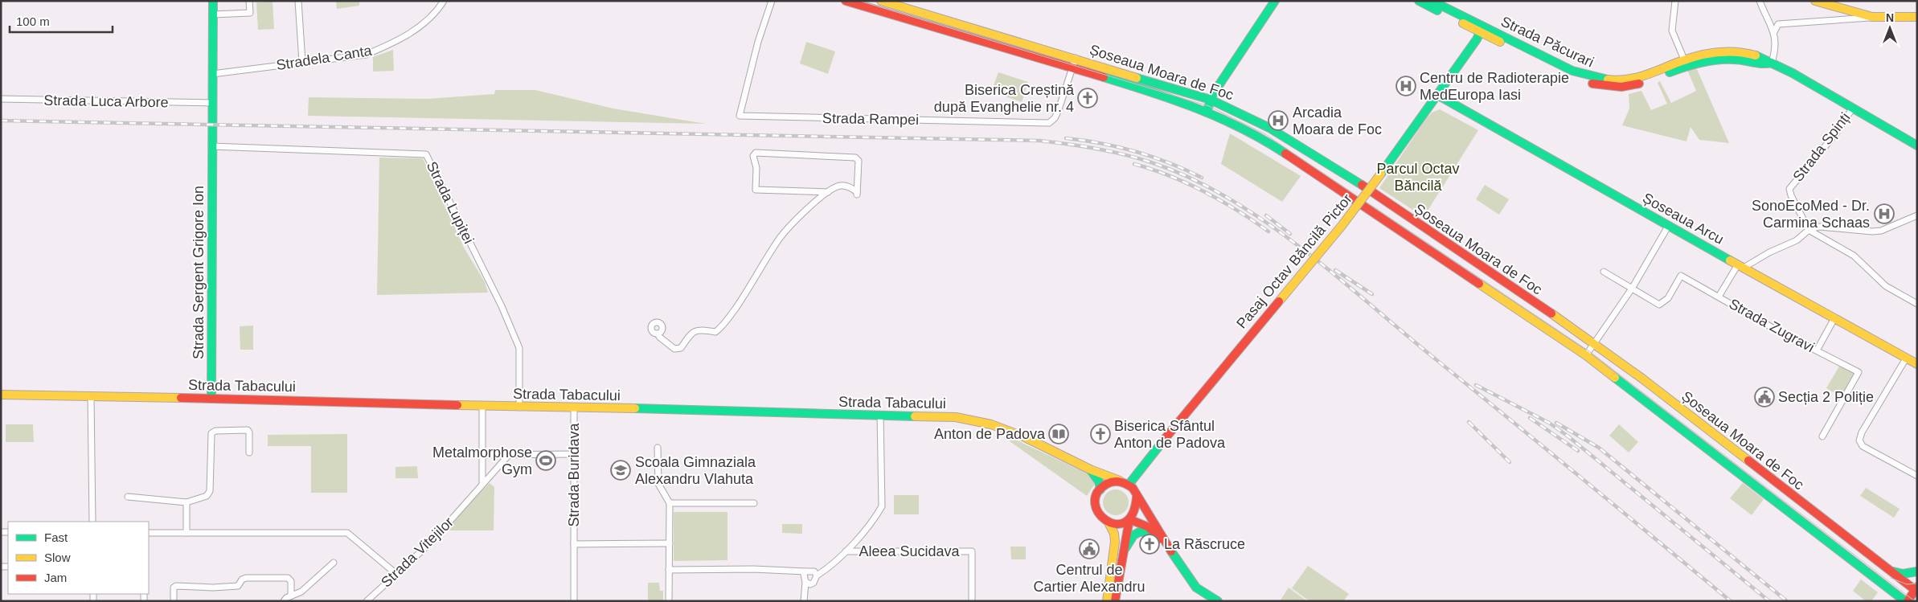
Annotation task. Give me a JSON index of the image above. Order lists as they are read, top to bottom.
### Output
{
  "streets": {
    "main road": [
      "Strada Păcurari",
      "Șoseaua Moara de Foc",
      "Șoseaua Arcu",
      "Pasaj Octav Băncilă Pictor",
      "Strada Sergent Grigore Ion",
      "Strada Tabacului"
    ],
    "street": [
      "Stradela Canta",
      "Strada Luca Arbore",
      "Strada Rampei",
      "Strada Spinți",
      "Strada Lupiței",
      "Strada Zugravi",
      "Strada Buridava",
      "Aleea Sucidava",
      "Strada Vitejilor"
    ]
  },
  "crossings": [
    ["Strada Păcurari", "Strada Spinți"],
    ["Strada Păcurari", "Pasaj Octav Băncilă Pictor"],
    ["Șoseaua Moara de Foc", "Strada Rampei"],
    ["Strada Luca Arbore", "Strada Sergent Grigore Ion"],
    ["Strada Lupiței", "Strada Sergent Grigore Ion"],
    ["Strada Lupiței", "Strada Tabacului"],
    ["Șoseaua Arcu", "Pasaj Octav Băncilă Pictor"],
    ["Pasaj Octav Băncilă Pictor", "Strada Tabacului"],
    ["Strada Sergent Grigore Ion", "Strada Tabacului"],
    ["Strada Tabacului", "Strada Buridava"]
  ],
  "parks": ["Parcul Octav Băncilă"],
  "places": {
    "hospital": ["Centru de Radioterapie MedEuropa Iasi", "Arcadia Moara de Foc", "SonoEcoMed - Dr. Carmina Schaas"],
    "church": ["Biserica Creștină după Evanghelie nr. 4", "Biserica Sfântul Anton de Padova", "La Răscruce"],
    "public building": ["Secția 2 Poliție", "Centrul de Cartier Alexandru"],
    "library": ["Anton de Padova"],
    "sports": ["Metalmorphose Gym"],
    "school or university": ["Scoala Gimnaziala Alexandru Vlahuta"]
  },
  "legend": ["Fast", "Slow", "Jam"],
  "scale_bar": "100 m",
  "north": "top"
}
